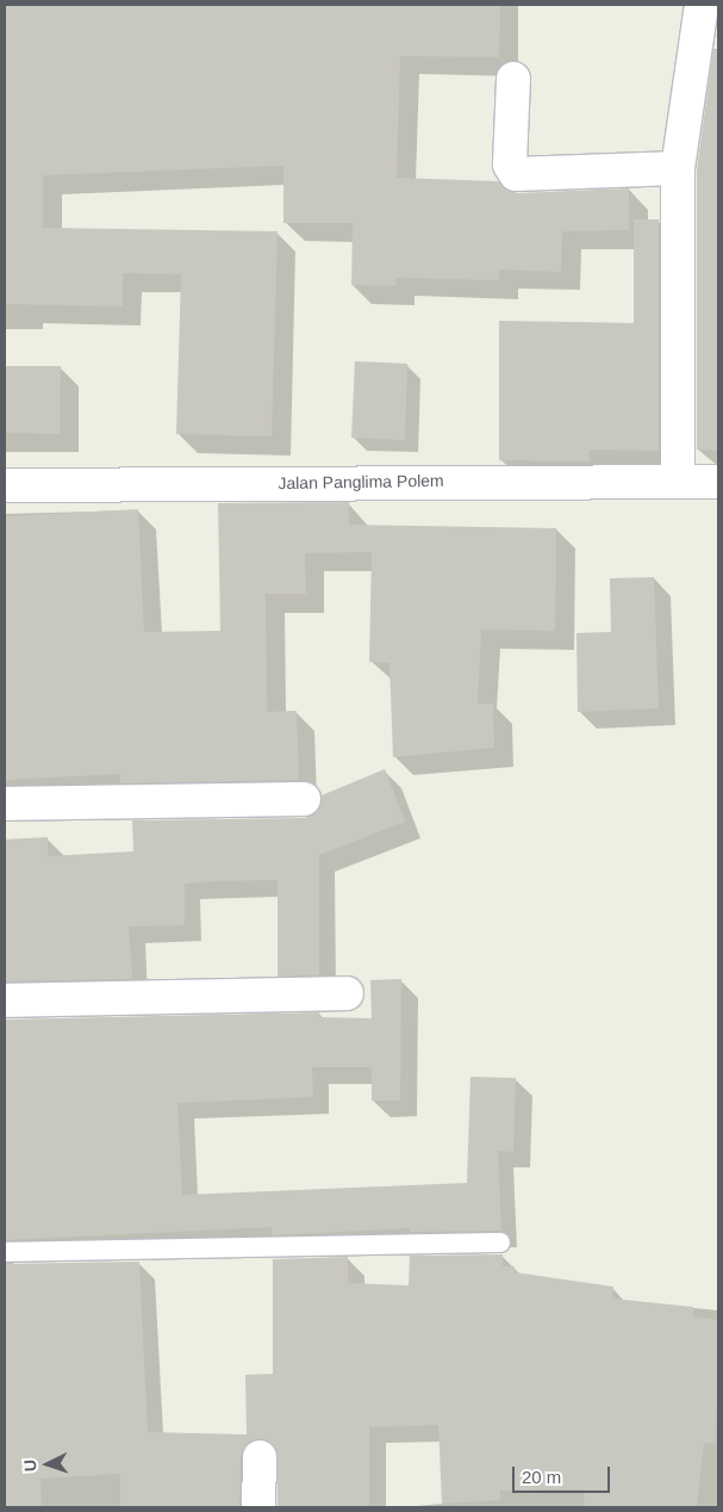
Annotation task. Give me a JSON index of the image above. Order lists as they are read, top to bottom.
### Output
{
  "streets": {
    "street": ["Jalan Panglima Polem"]
  },
  "scale_bar": "20 m",
  "north": "left"
}
